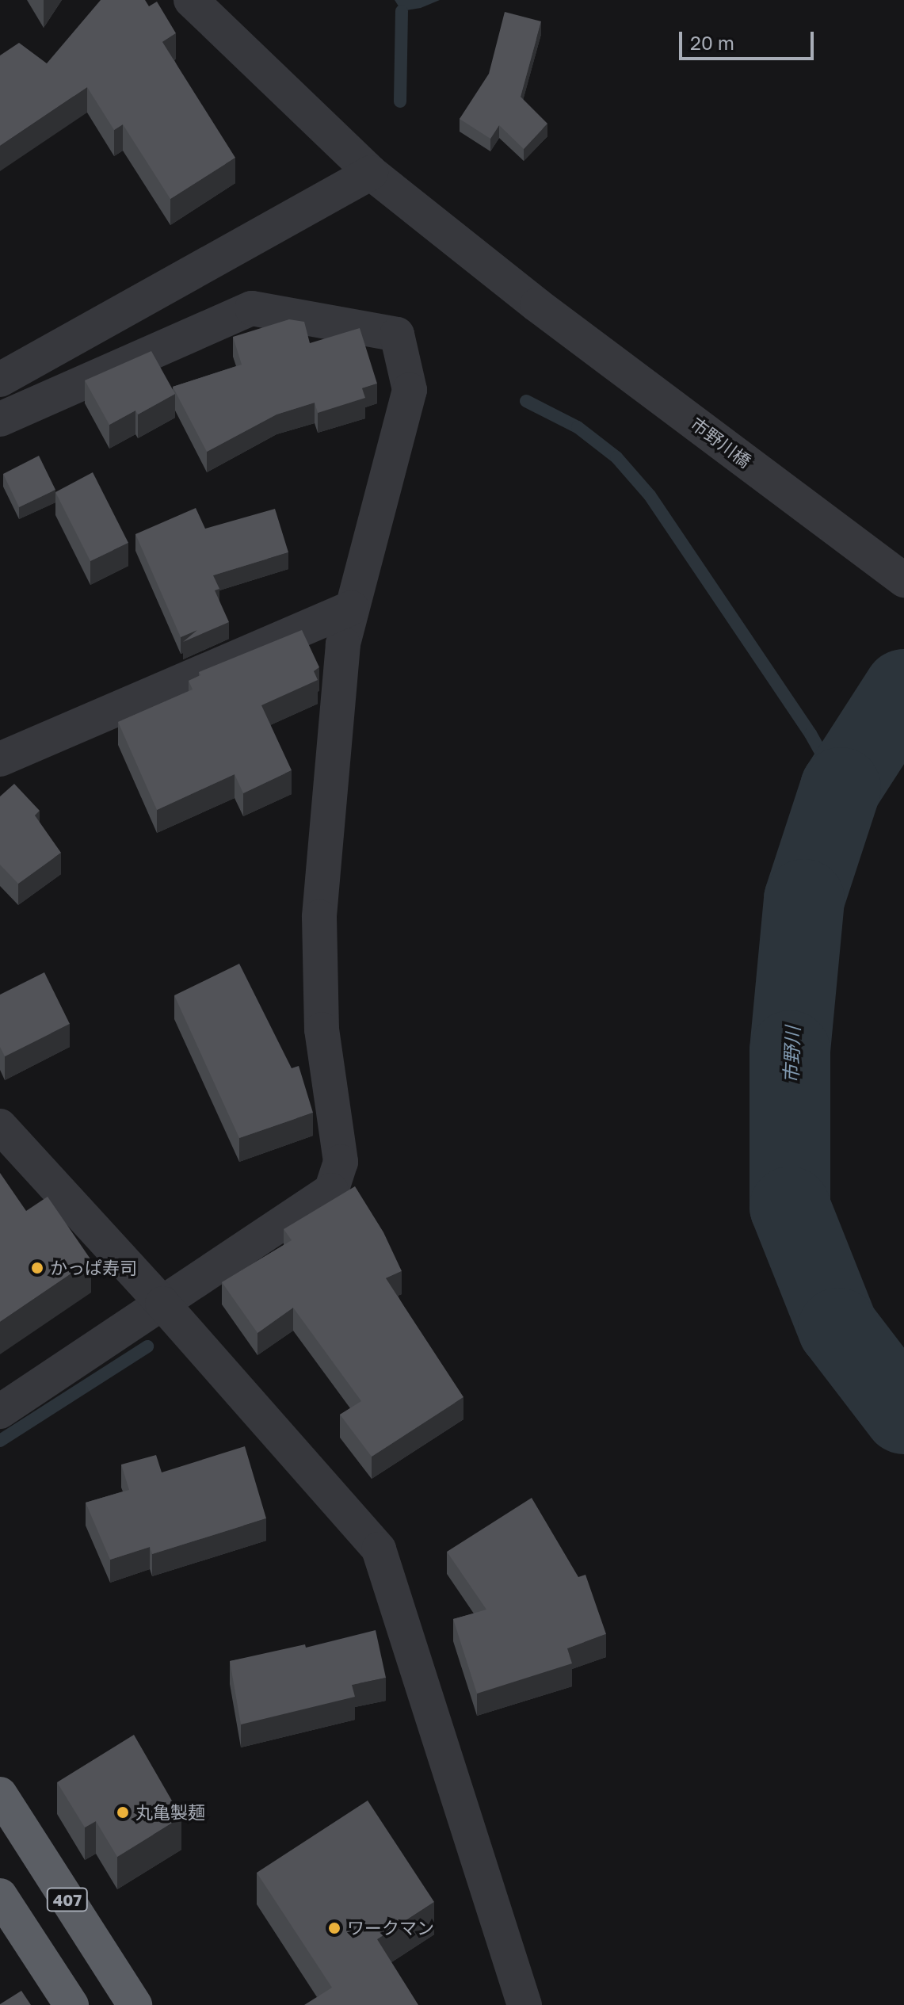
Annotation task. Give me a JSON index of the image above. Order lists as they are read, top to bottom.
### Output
{
  "streets": {
    "highway": ["407"],
    "street": ["市野川橋"]
  },
  "water": ["市野川"],
  "places": ["かっぱ寿司", "丸亀製麺", "ワークマン"],
  "scale_bar": "20 m"
}
